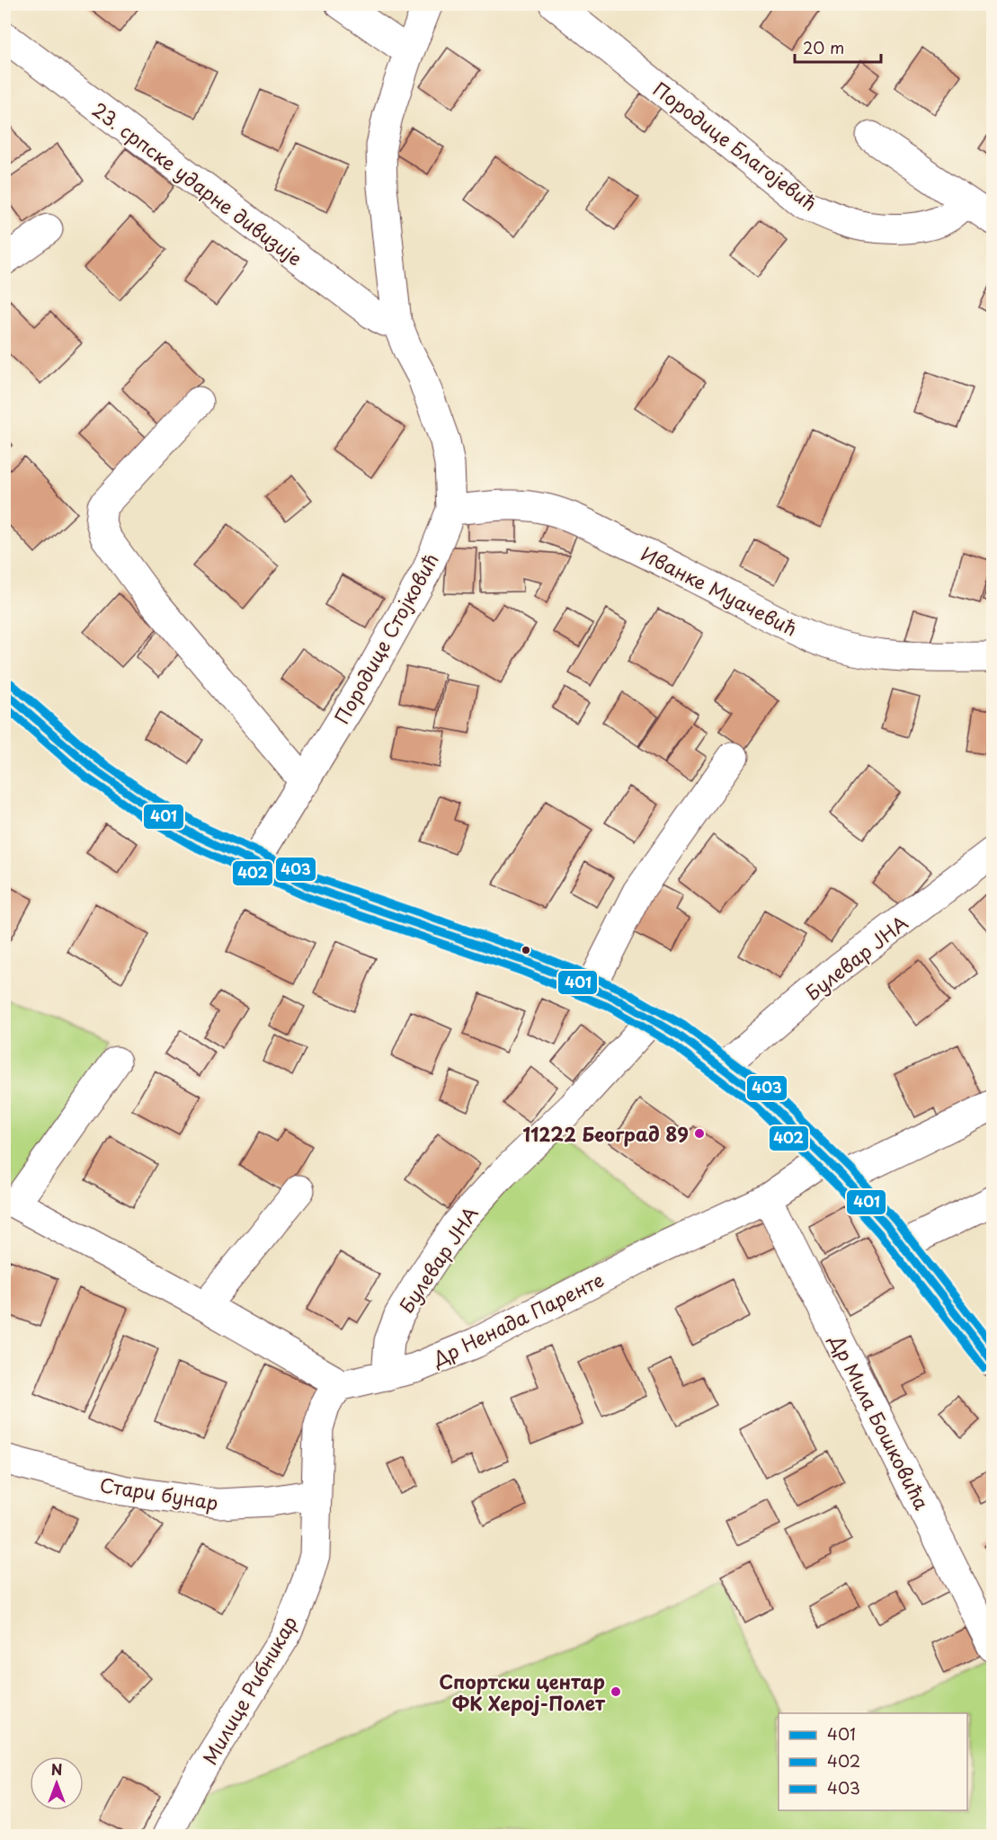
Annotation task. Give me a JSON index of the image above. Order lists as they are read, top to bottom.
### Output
{
  "streets": {
    "street": [
      "Породице Благојевић",
      "23. српске ударне дивизије",
      "Иванке Муачевић",
      "Породице Стојковић",
      "Булевар ЈНА",
      "Др Ненада Паренте",
      "Др Мила Бошковића",
      "Стари бунар",
      "Милице Рибникар"
    ]
  },
  "crossings": [
    ["23. српске ударне дивизије", "Породице Стојковић"],
    ["Иванке Муачевић", "Породице Стојковић"],
    ["Булевар ЈНА", "Др Ненада Паренте"],
    ["Др Ненада Паренте", "Др Мила Бошковића"],
    ["Др Ненада Паренте", "Милице Рибникар"],
    ["Стари бунар", "Милице Рибникар"]
  ],
  "places": ["11222 Београд 89", "Спортски центар ФК Херој-Полет"],
  "lines": ["transit line 403", "transit line 401", "transit line 402"],
  "legend": ["401", "402", "403"],
  "scale_bar": "20 m",
  "north": "top"
}
